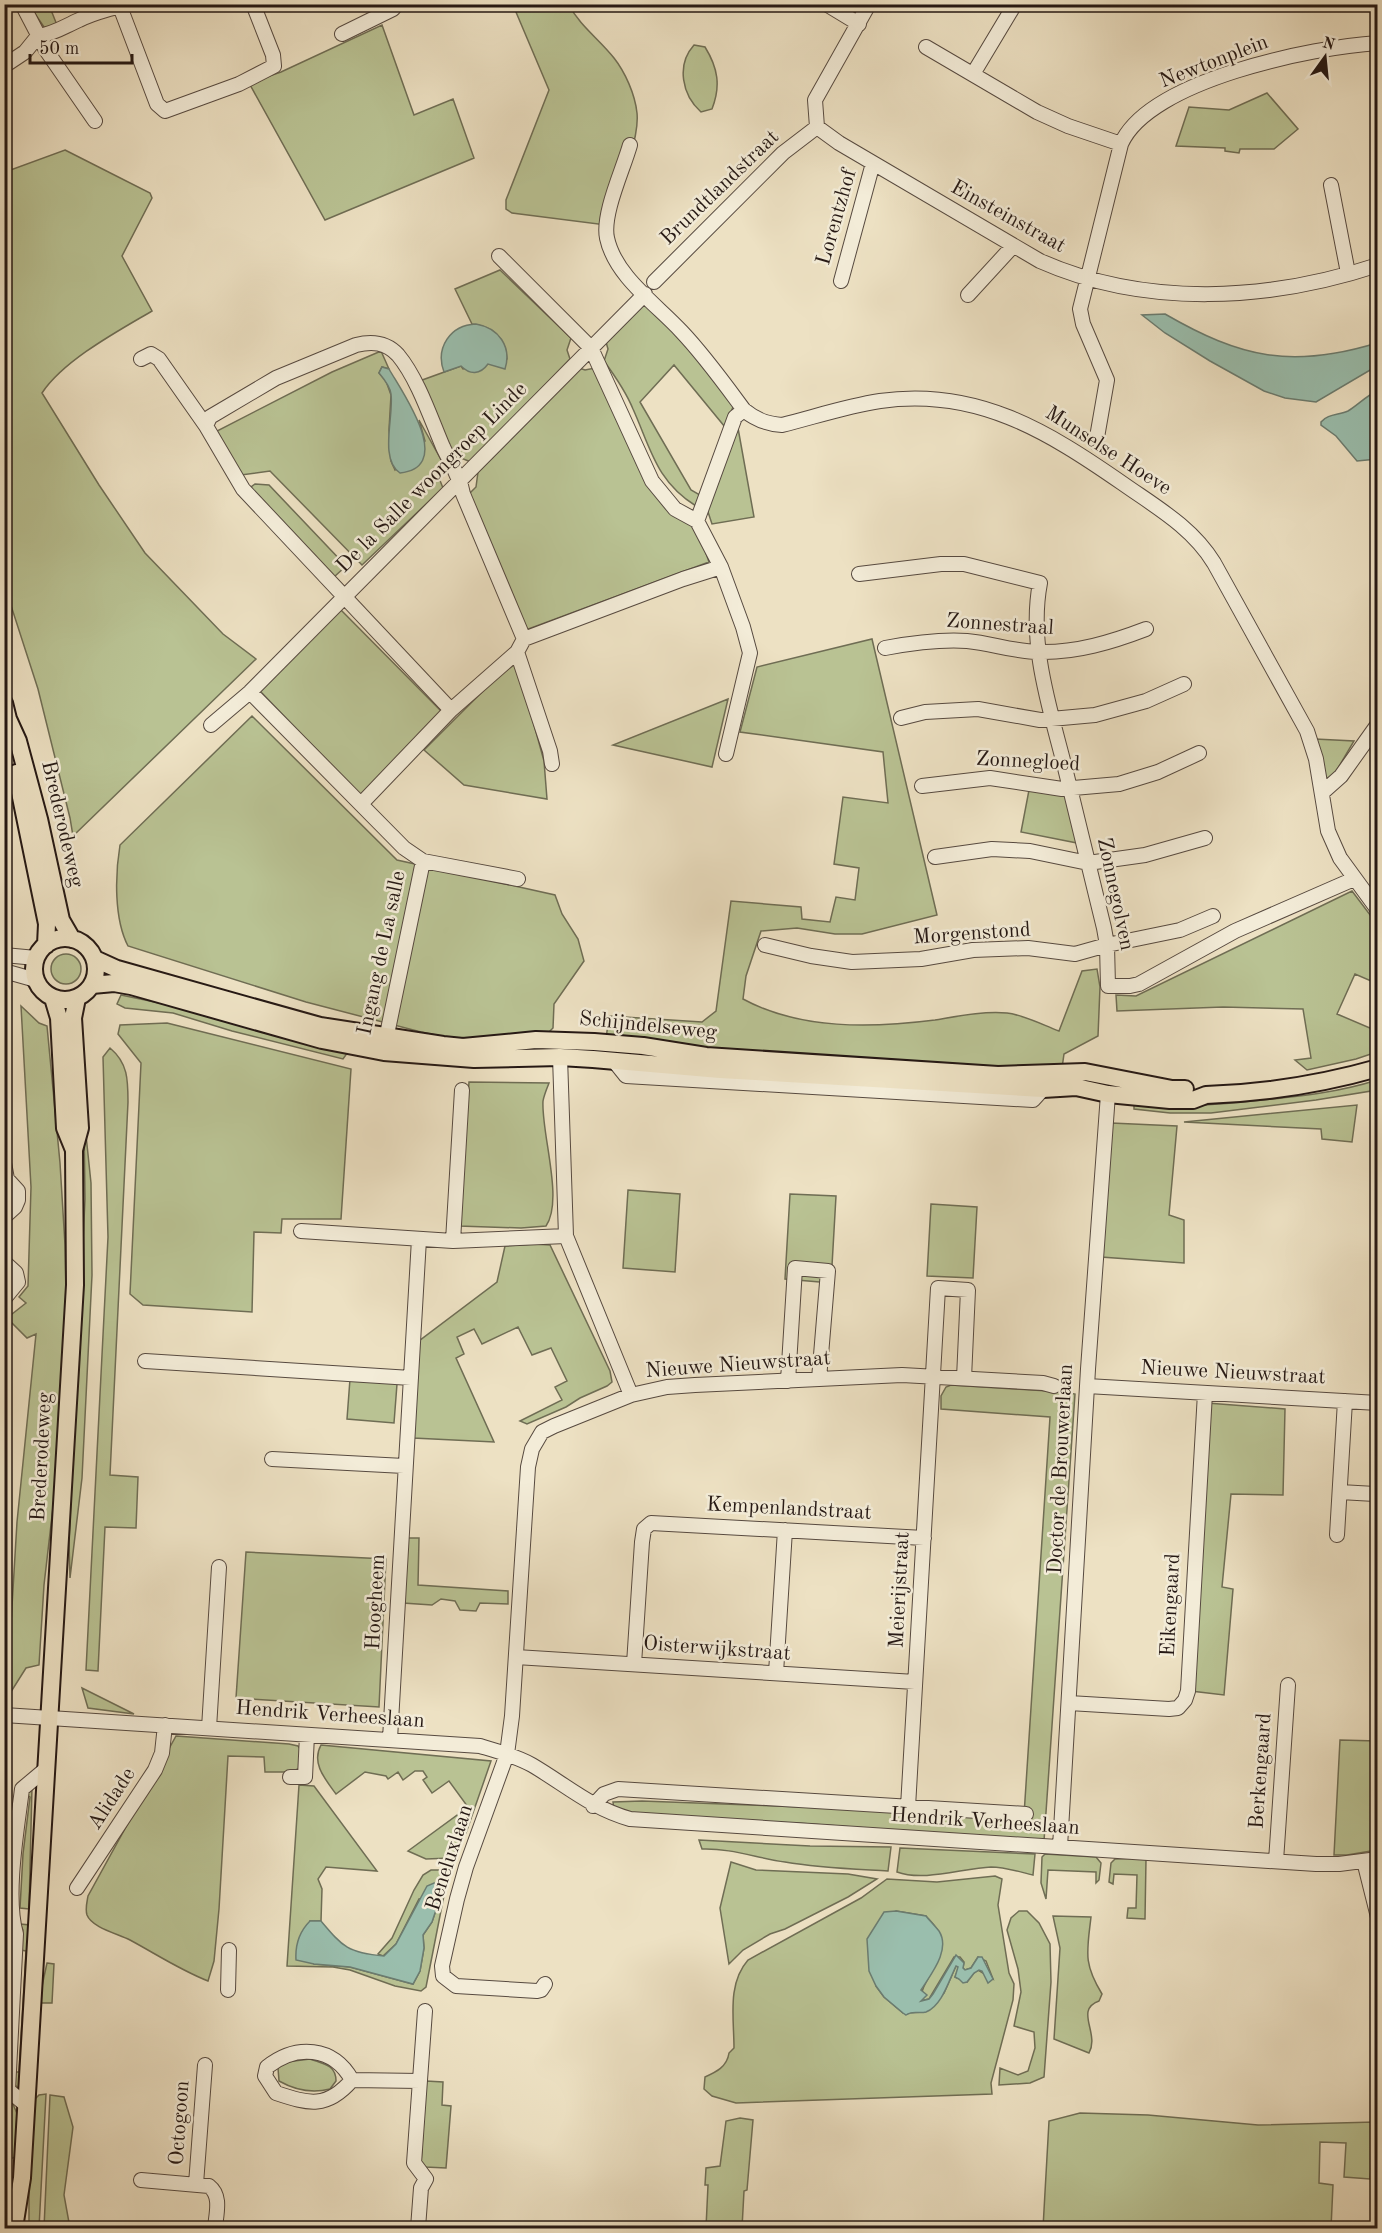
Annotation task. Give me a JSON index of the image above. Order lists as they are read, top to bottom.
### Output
{
  "streets": {
    "main road": ["Brederodeweg", "Schijndelseweg"],
    "street": [
      "Newtonplein",
      "Brundtlandstraat",
      "Lorentzhof",
      "Einsteinstraat",
      "Munselse Hoeve",
      "De la Salle woongroep Linde",
      "Zonnestraal",
      "Zonnegloed",
      "Zonnegolven",
      "Morgenstond",
      "Ingang de La salle",
      "Nieuwe Nieuwstraat",
      "Doctor de Brouwerlaan",
      "Kempenlandstraat",
      "Meierijstraat",
      "Hoogheem",
      "Eikengaard",
      "Oisterwijkstraat",
      "Hendrik Verheeslaan",
      "Berkengaard",
      "Alidade",
      "Beneluxlaan",
      "Octogoon"
    ]
  },
  "crossings": [
    ["Brundtlandstraat", "Einsteinstraat"],
    ["Lorentzhof", "Einsteinstraat"],
    ["Munselse Hoeve", "De la Salle woongroep Linde"],
    ["Munselse Hoeve", "Zonnegolven"],
    ["Zonnestraal", "Zonnegolven"],
    ["Zonnegloed", "Zonnegolven"],
    ["Brederodeweg", "Schijndelseweg"],
    ["Brederodeweg", "Hendrik Verheeslaan"],
    ["Zonnegolven", "Morgenstond"],
    ["Ingang de La salle", "Schijndelseweg"],
    ["Schijndelseweg", "Doctor de Brouwerlaan"],
    ["Nieuwe Nieuwstraat", "Doctor de Brouwerlaan"],
    ["Nieuwe Nieuwstraat", "Meierijstraat"],
    ["Nieuwe Nieuwstraat", "Eikengaard"],
    ["Nieuwe Nieuwstraat", "Oisterwijkstraat"],
    ["Nieuwe Nieuwstraat", "Hendrik Verheeslaan"],
    ["Nieuwe Nieuwstraat", "Beneluxlaan"],
    ["Doctor de Brouwerlaan", "Eikengaard"],
    ["Doctor de Brouwerlaan", "Hendrik Verheeslaan"],
    ["Kempenlandstraat", "Meierijstraat"],
    ["Kempenlandstraat", "Oisterwijkstraat"],
    ["Meierijstraat", "Oisterwijkstraat"],
    ["Meierijstraat", "Hendrik Verheeslaan"],
    ["Hoogheem", "Hendrik Verheeslaan"],
    ["Hendrik Verheeslaan", "Berkengaard"],
    ["Hendrik Verheeslaan", "Alidade"],
    ["Hendrik Verheeslaan", "Beneluxlaan"]
  ],
  "scale_bar": "50 m",
  "north": "top"
}
